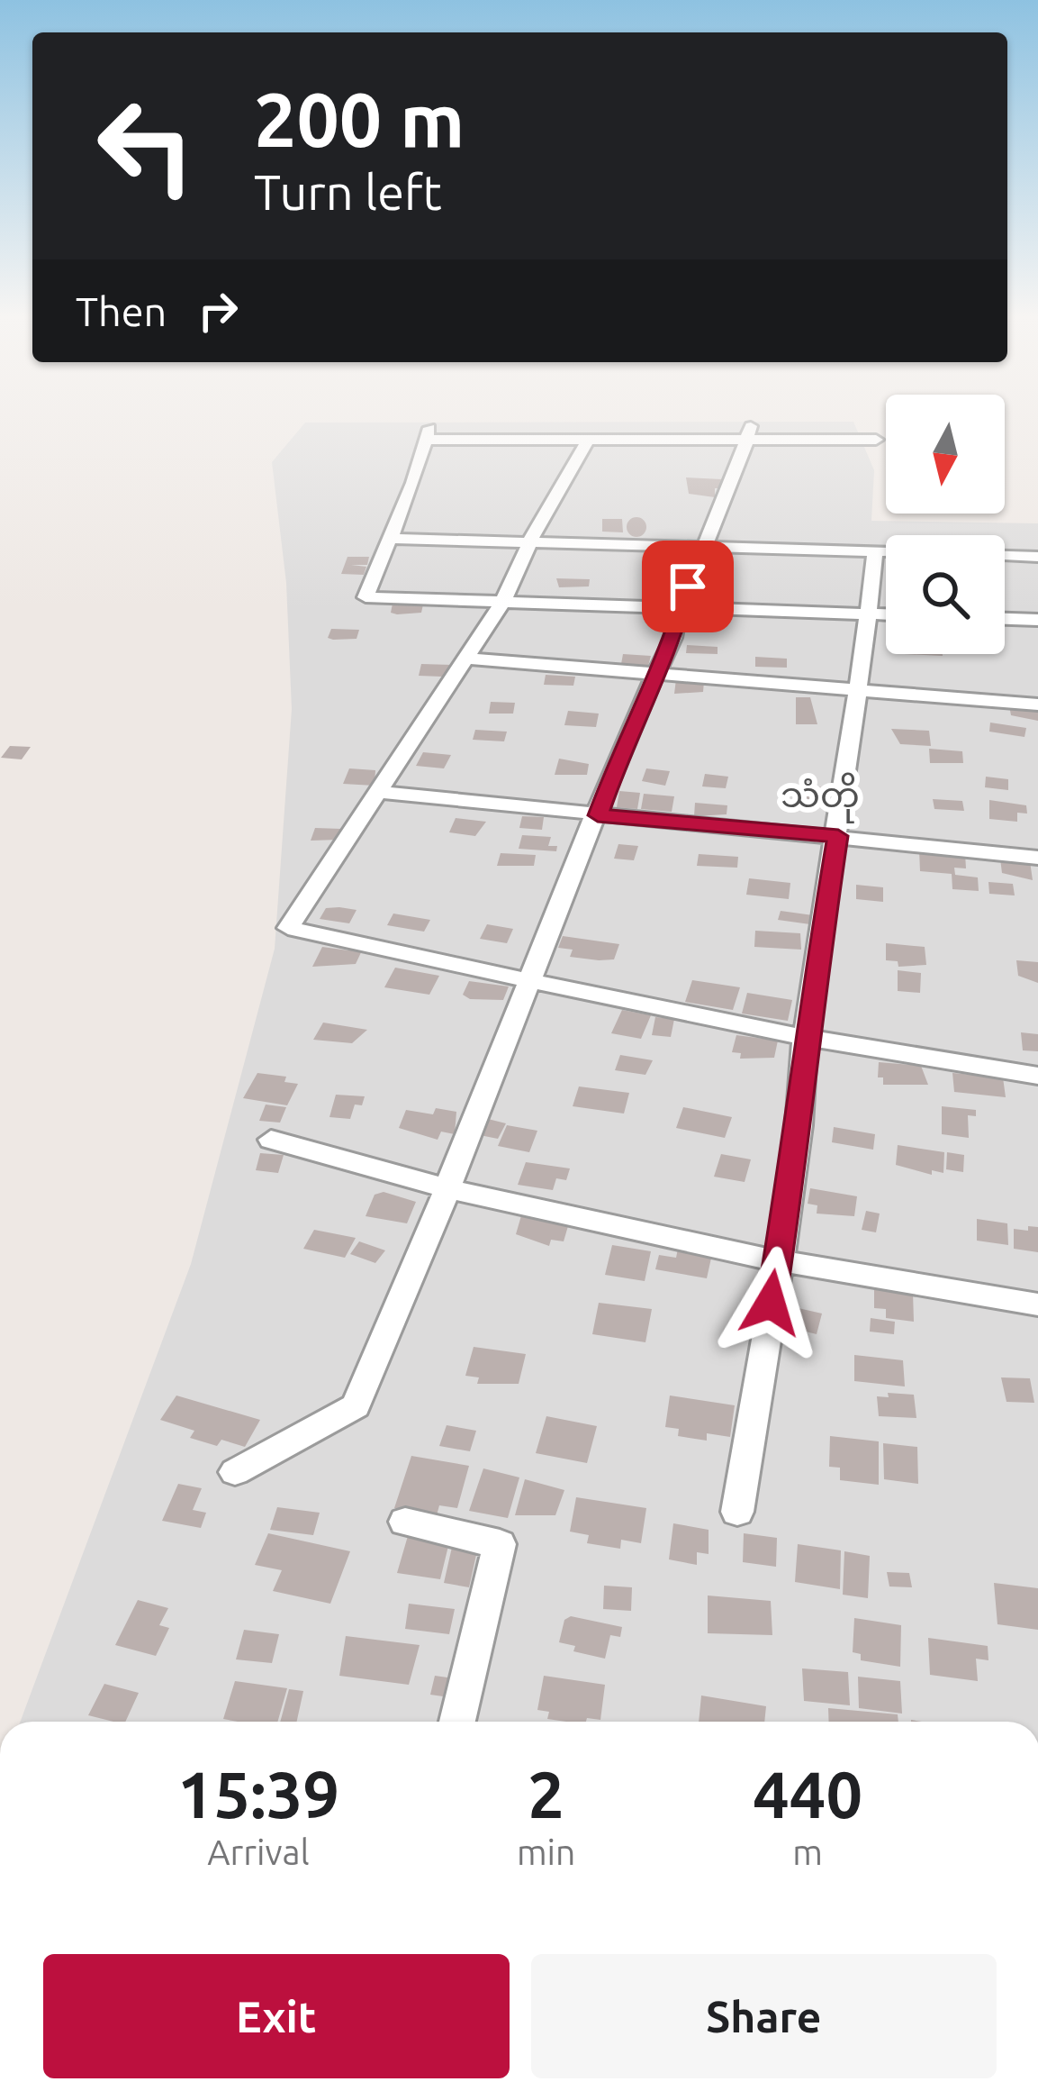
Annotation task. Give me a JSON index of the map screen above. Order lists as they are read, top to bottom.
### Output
{
  "districts": ["သံတို"],
  "north": "bottom",
  "page": {
    "turn": ["200 m", "Turn left"],
    "then": "Then",
    "eta": [
      "15:39",
      "Arrival",
      "2",
      "min",
      "440",
      "m"
    ],
    "buttons": ["Exit", "Share"]
  }
}
